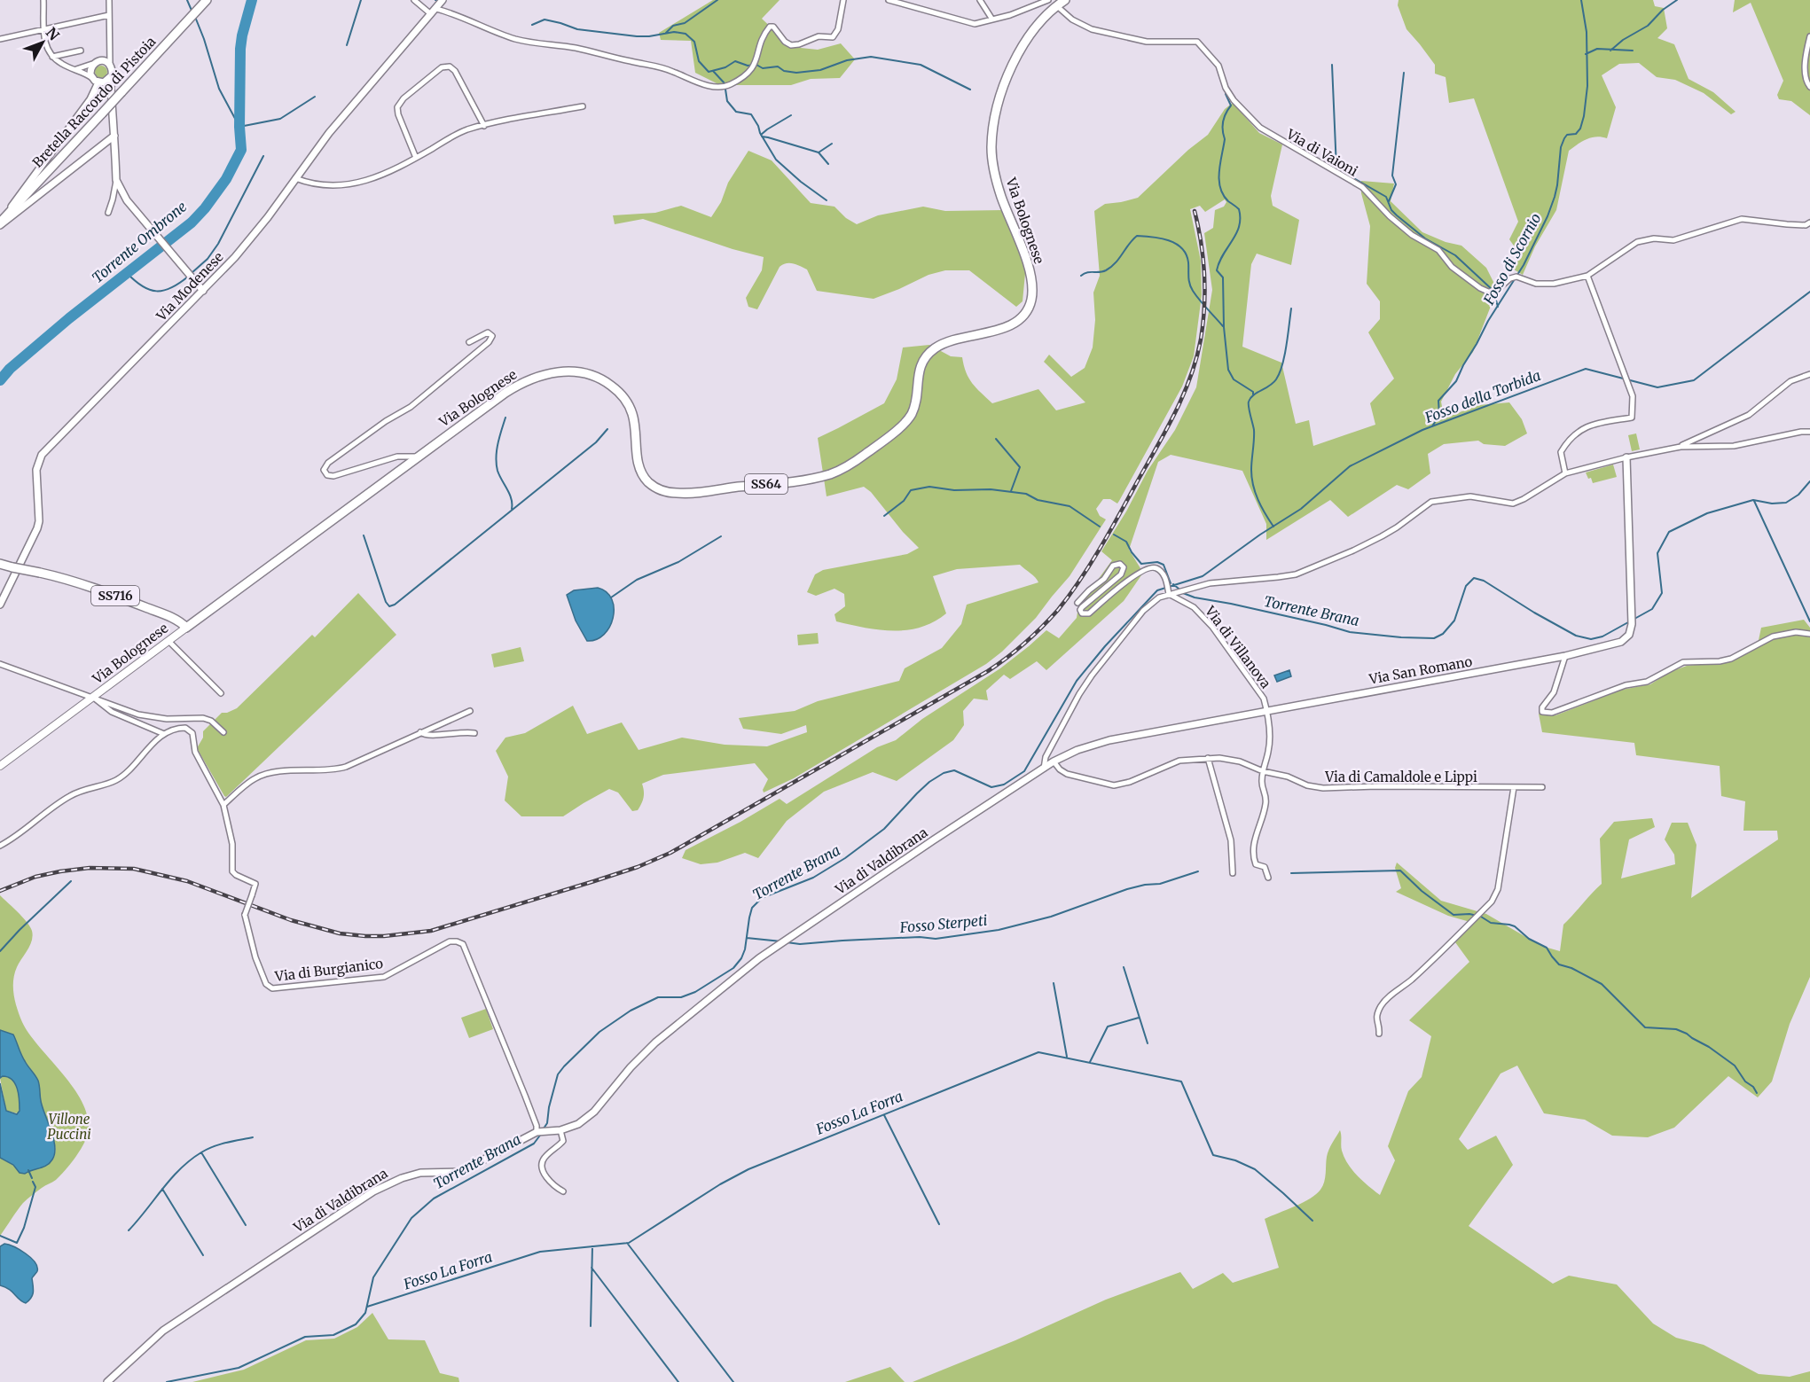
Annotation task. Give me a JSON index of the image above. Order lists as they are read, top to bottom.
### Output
{
  "streets": {
    "main road": [
      "Bretella Raccordo di Pistoia",
      "Via Bolognese",
      "SS64",
      "SS716"
    ],
    "street": [
      "Via di Vaioni",
      "Via Modenese",
      "Via di Villanova",
      "Via San Romano",
      "Via di Camaldole e Lippi",
      "Via di Valdibrana",
      "Via di Burgianico"
    ]
  },
  "crossings": [
    ["Via di Vaioni", "Via Bolognese"],
    ["Via Bolognese", "SS716"],
    ["Via di Villanova", "Via San Romano"],
    ["Via di Villanova", "Via di Camaldole e Lippi"],
    ["Via San Romano", "Via di Camaldole e Lippi"],
    ["Via San Romano", "Via di Valdibrana"],
    ["Via di Valdibrana", "Via di Burgianico"]
  ],
  "water": [
    "Torrente Ombrone",
    "Fosso di Scornio",
    "Fosso della Torbida",
    "Torrente Brana",
    "Fosso Sterpeti",
    "Fosso La Forra"
  ],
  "parks": ["Villone Puccini"],
  "north": "top right"
}
